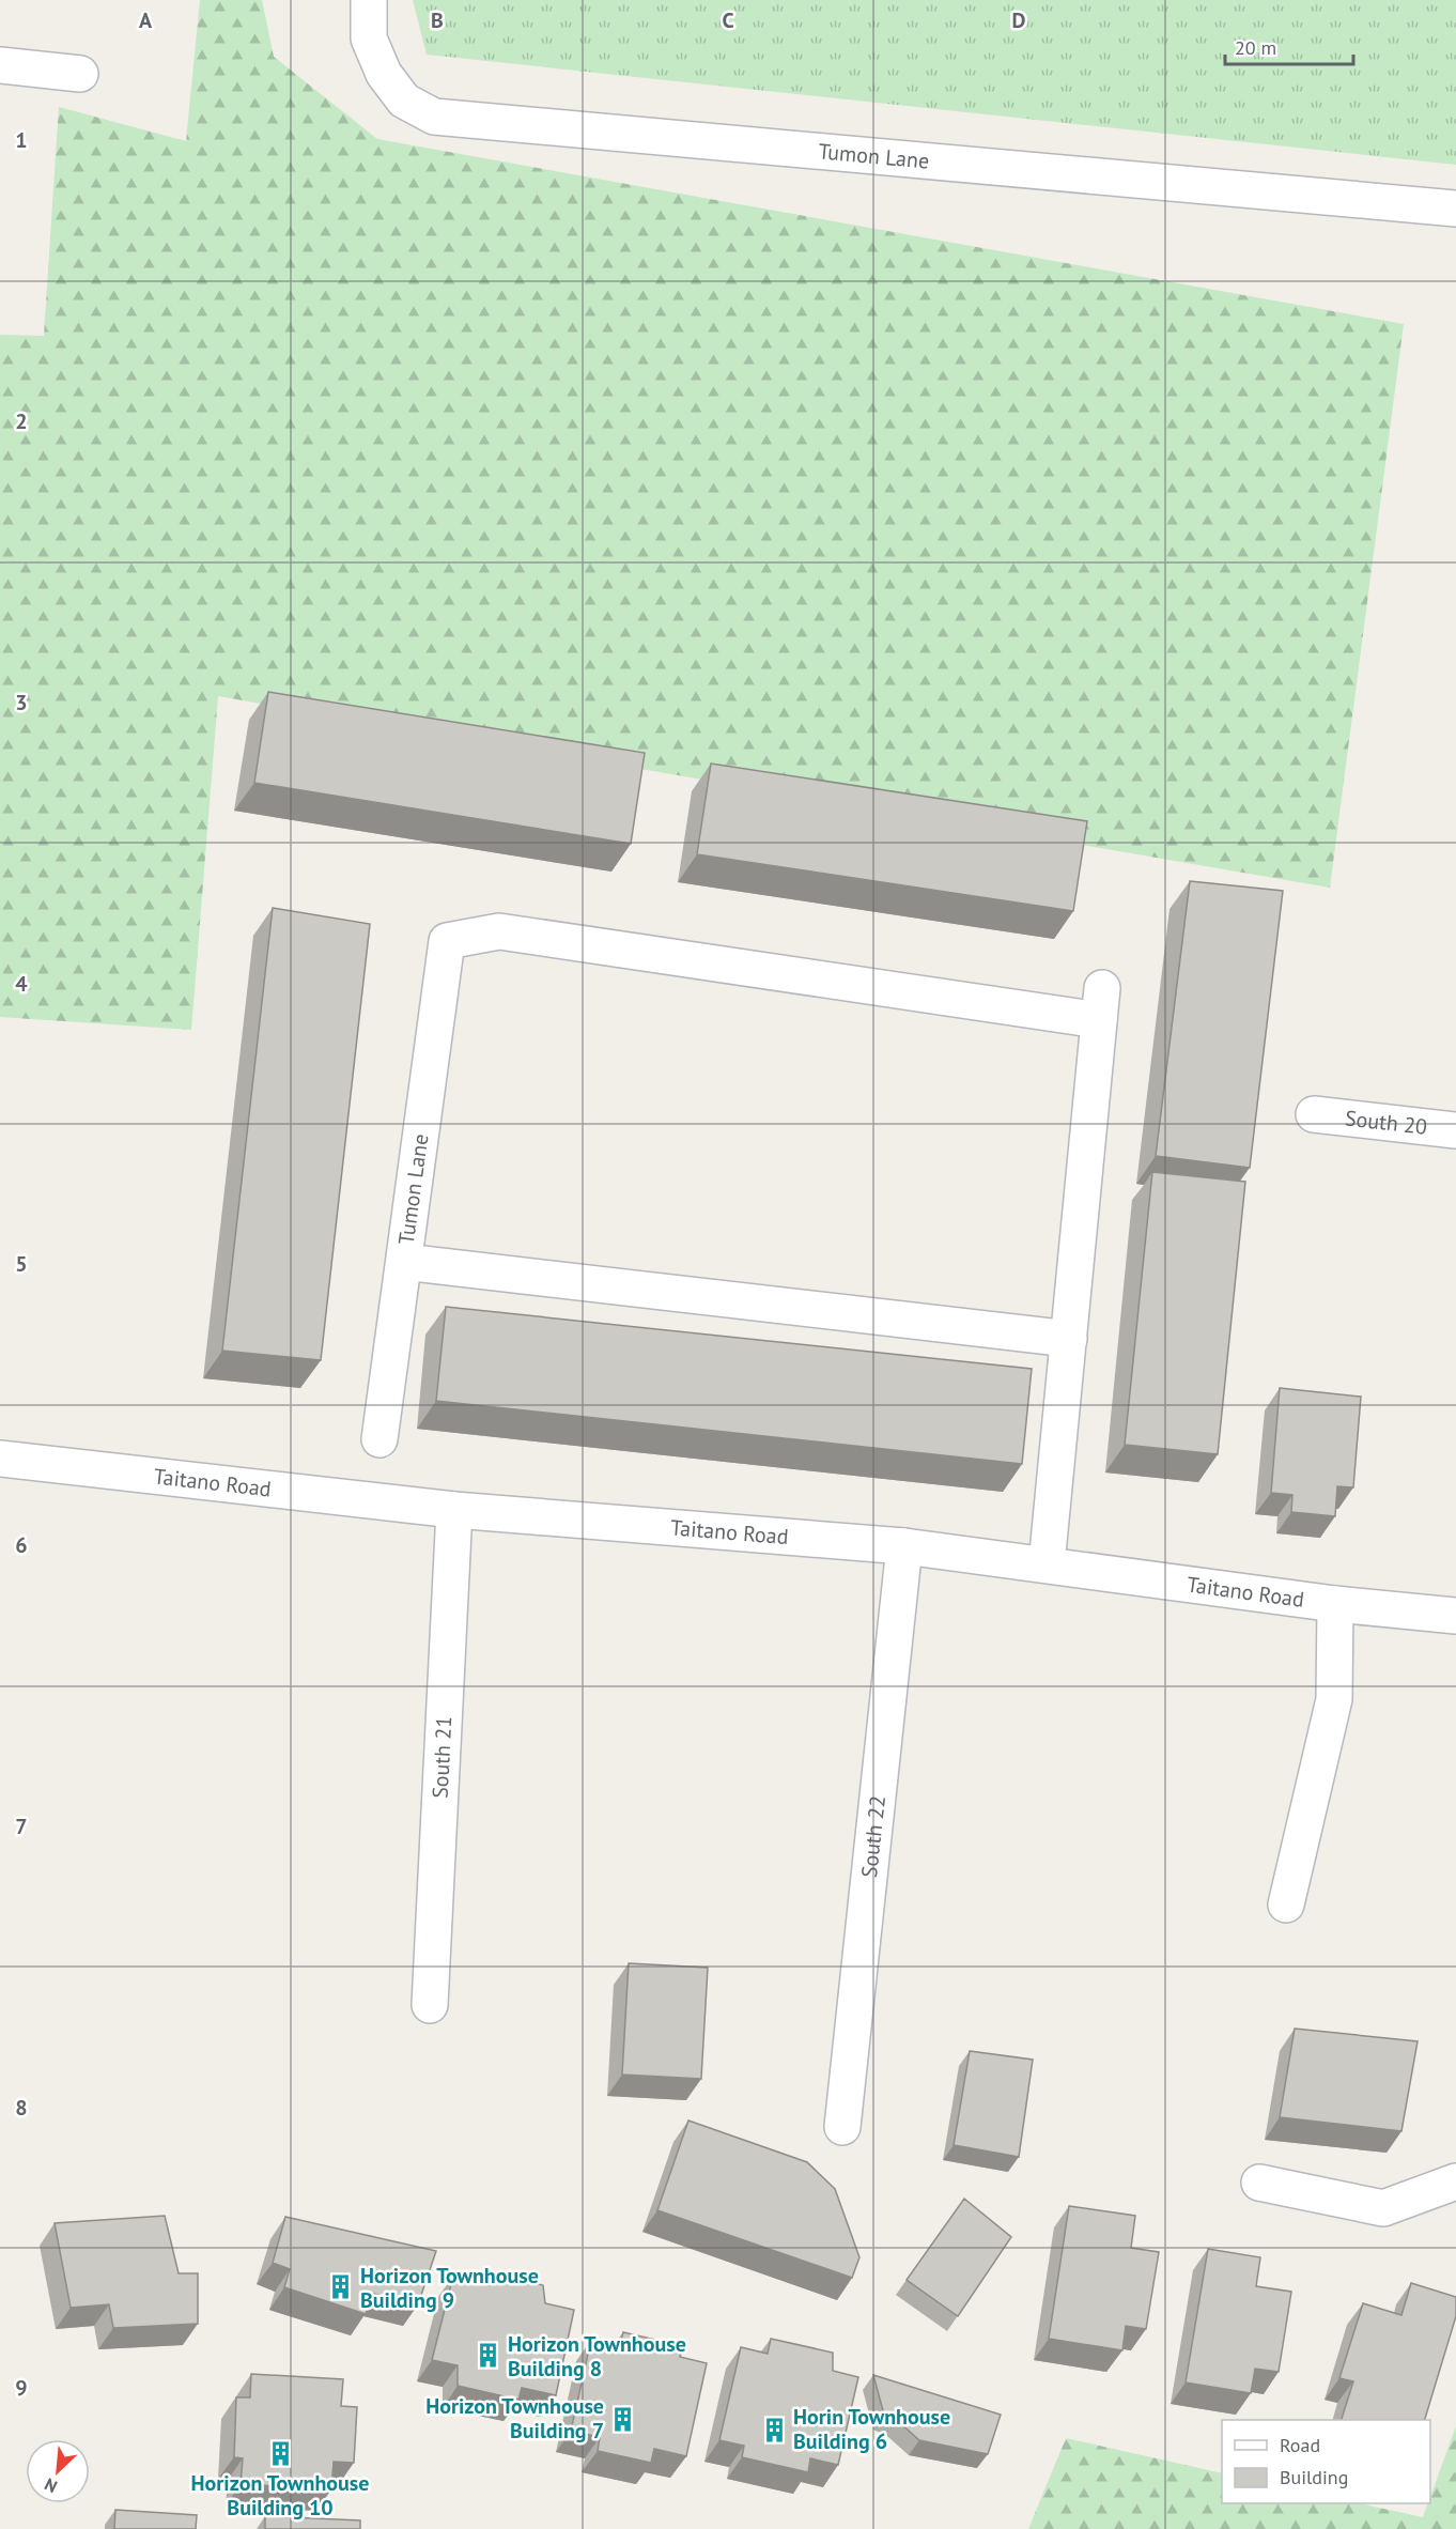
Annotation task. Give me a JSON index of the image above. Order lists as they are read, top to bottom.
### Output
{
  "streets": {
    "street": [
      "Tumon Lane",
      "South 20",
      "Taitano Road",
      "South 21",
      "South 22"
    ]
  },
  "crossings": [
    ["Taitano Road", "South 21"],
    ["Taitano Road", "South 22"]
  ],
  "places": {
    "building": [
      "Horizon Townhouse Building 9",
      "Horizon Townhouse Building 8",
      "Horizon Townhouse Building 7",
      "Horin Townhouse Building 6",
      "Horizon Townhouse Building 10"
    ]
  },
  "legend": ["Road", "Building"],
  "scale_bar": "20 m",
  "north": "bottom left",
  "grid": {
    "columns": [
      "A",
      "B",
      "C",
      "D"
    ],
    "rows": [
      "1",
      "2",
      "3",
      "4",
      "5",
      "6",
      "7",
      "8",
      "9"
    ]
  }
}
